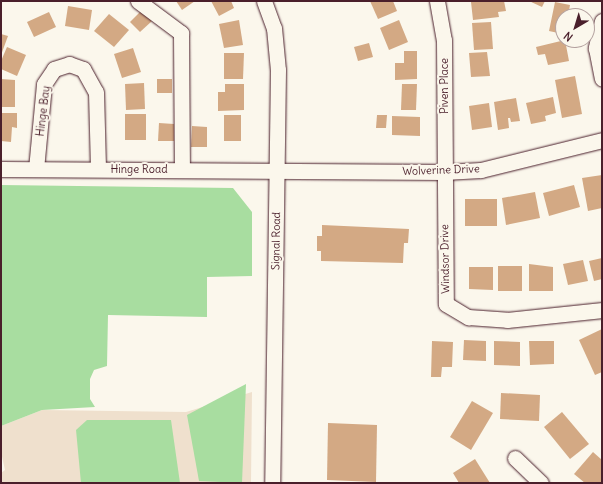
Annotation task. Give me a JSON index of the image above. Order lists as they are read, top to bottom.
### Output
{
  "streets": {
    "street": [
      "Piven Place",
      "Hinge Bay",
      "Hinge Road",
      "Wolverine Drive",
      "Signal Road",
      "Windsor Drive"
    ]
  },
  "crossings": [
    ["Piven Place", "Wolverine Drive"],
    ["Piven Place", "Windsor Drive"],
    ["Hinge Bay", "Hinge Road"],
    ["Hinge Road", "Wolverine Drive"],
    ["Hinge Road", "Signal Road"],
    ["Wolverine Drive", "Signal Road"],
    ["Wolverine Drive", "Windsor Drive"]
  ],
  "north": "bottom left"
}
